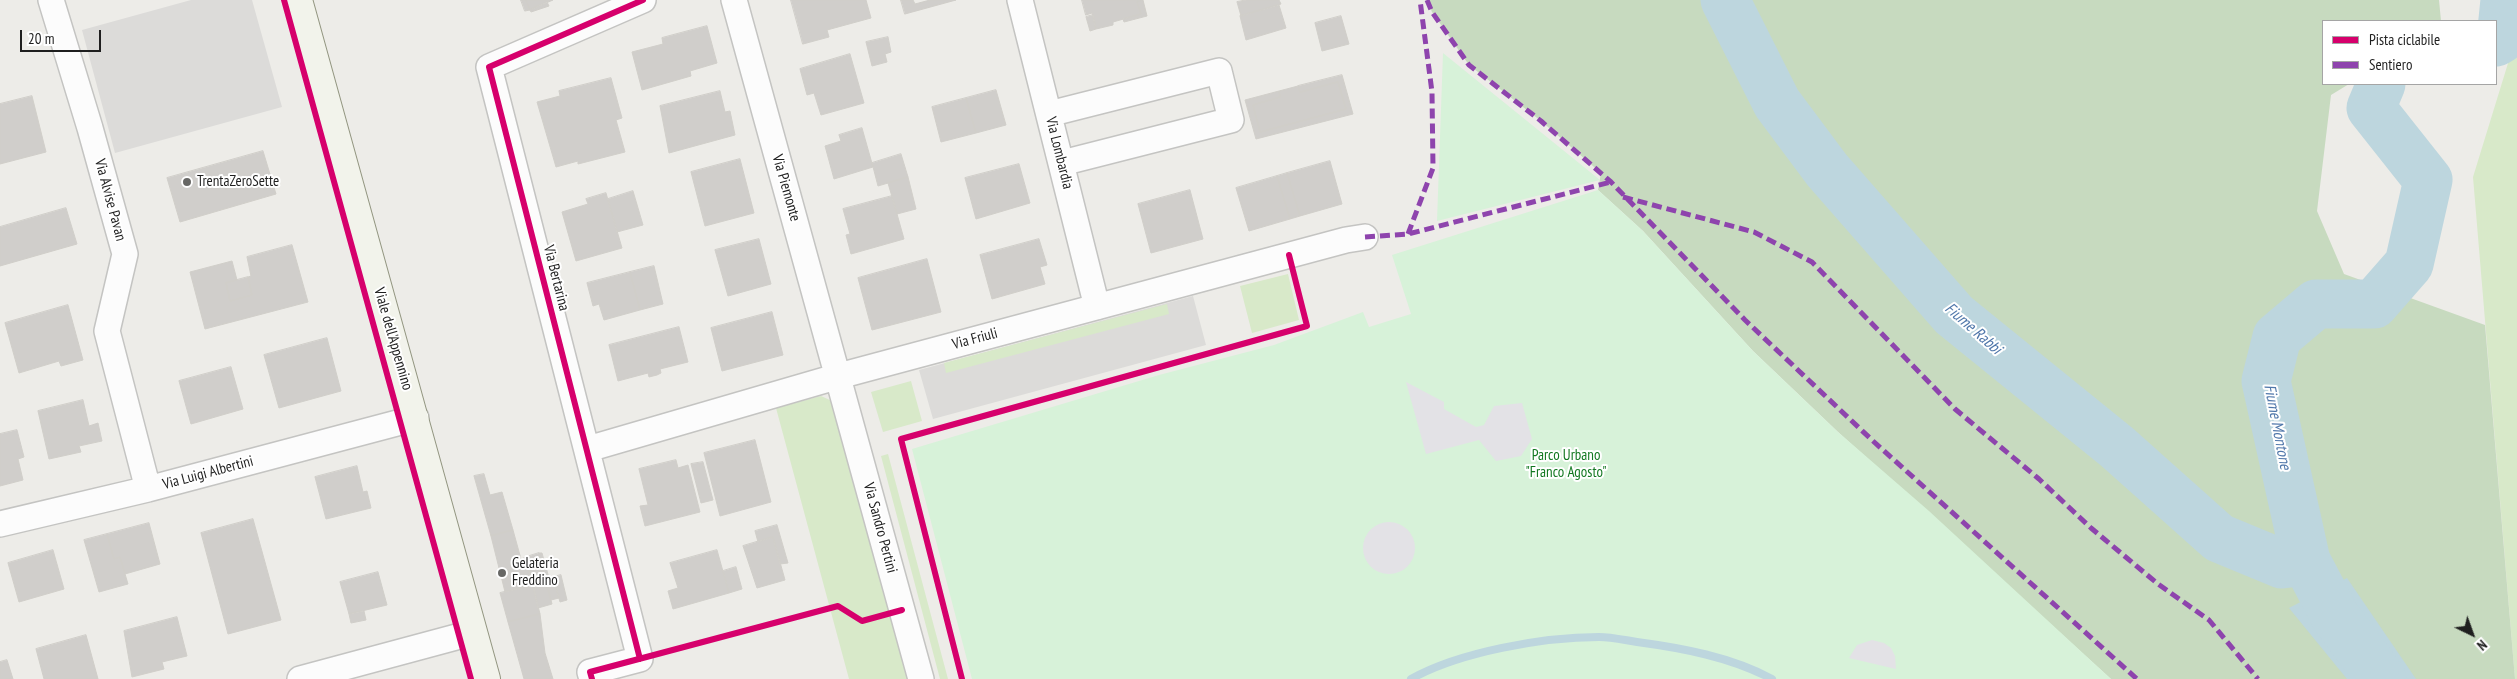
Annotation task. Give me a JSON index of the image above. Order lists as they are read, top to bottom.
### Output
{
  "streets": {
    "main road": ["Viale dell'Appennino"],
    "street": [
      "Via Lombardia",
      "Via Piemonte",
      "Via Alvise Pavan",
      "Via Bertarina",
      "Via Friuli",
      "Via Luigi Albertini",
      "Via Sandro Pertini"
    ]
  },
  "crossings": [
    ["Via Lombardia", "Via Friuli"],
    ["Via Piemonte", "Via Friuli"],
    ["Via Piemonte", "Via Sandro Pertini"],
    ["Via Alvise Pavan", "Via Luigi Albertini"],
    ["Via Bertarina", "Via Friuli"],
    ["Viale dell'Appennino", "Via Luigi Albertini"],
    ["Via Friuli", "Via Sandro Pertini"]
  ],
  "water": ["Fiume Rabbi", "Fiume Montone"],
  "parks": ["Parco Urbano \"Franco Agosto\""],
  "places": ["TrentaZeroSette", "Gelateria Freddino"],
  "legend": ["Pista ciclabile", "Sentiero"],
  "scale_bar": "20 m",
  "north": "bottom right"
}
